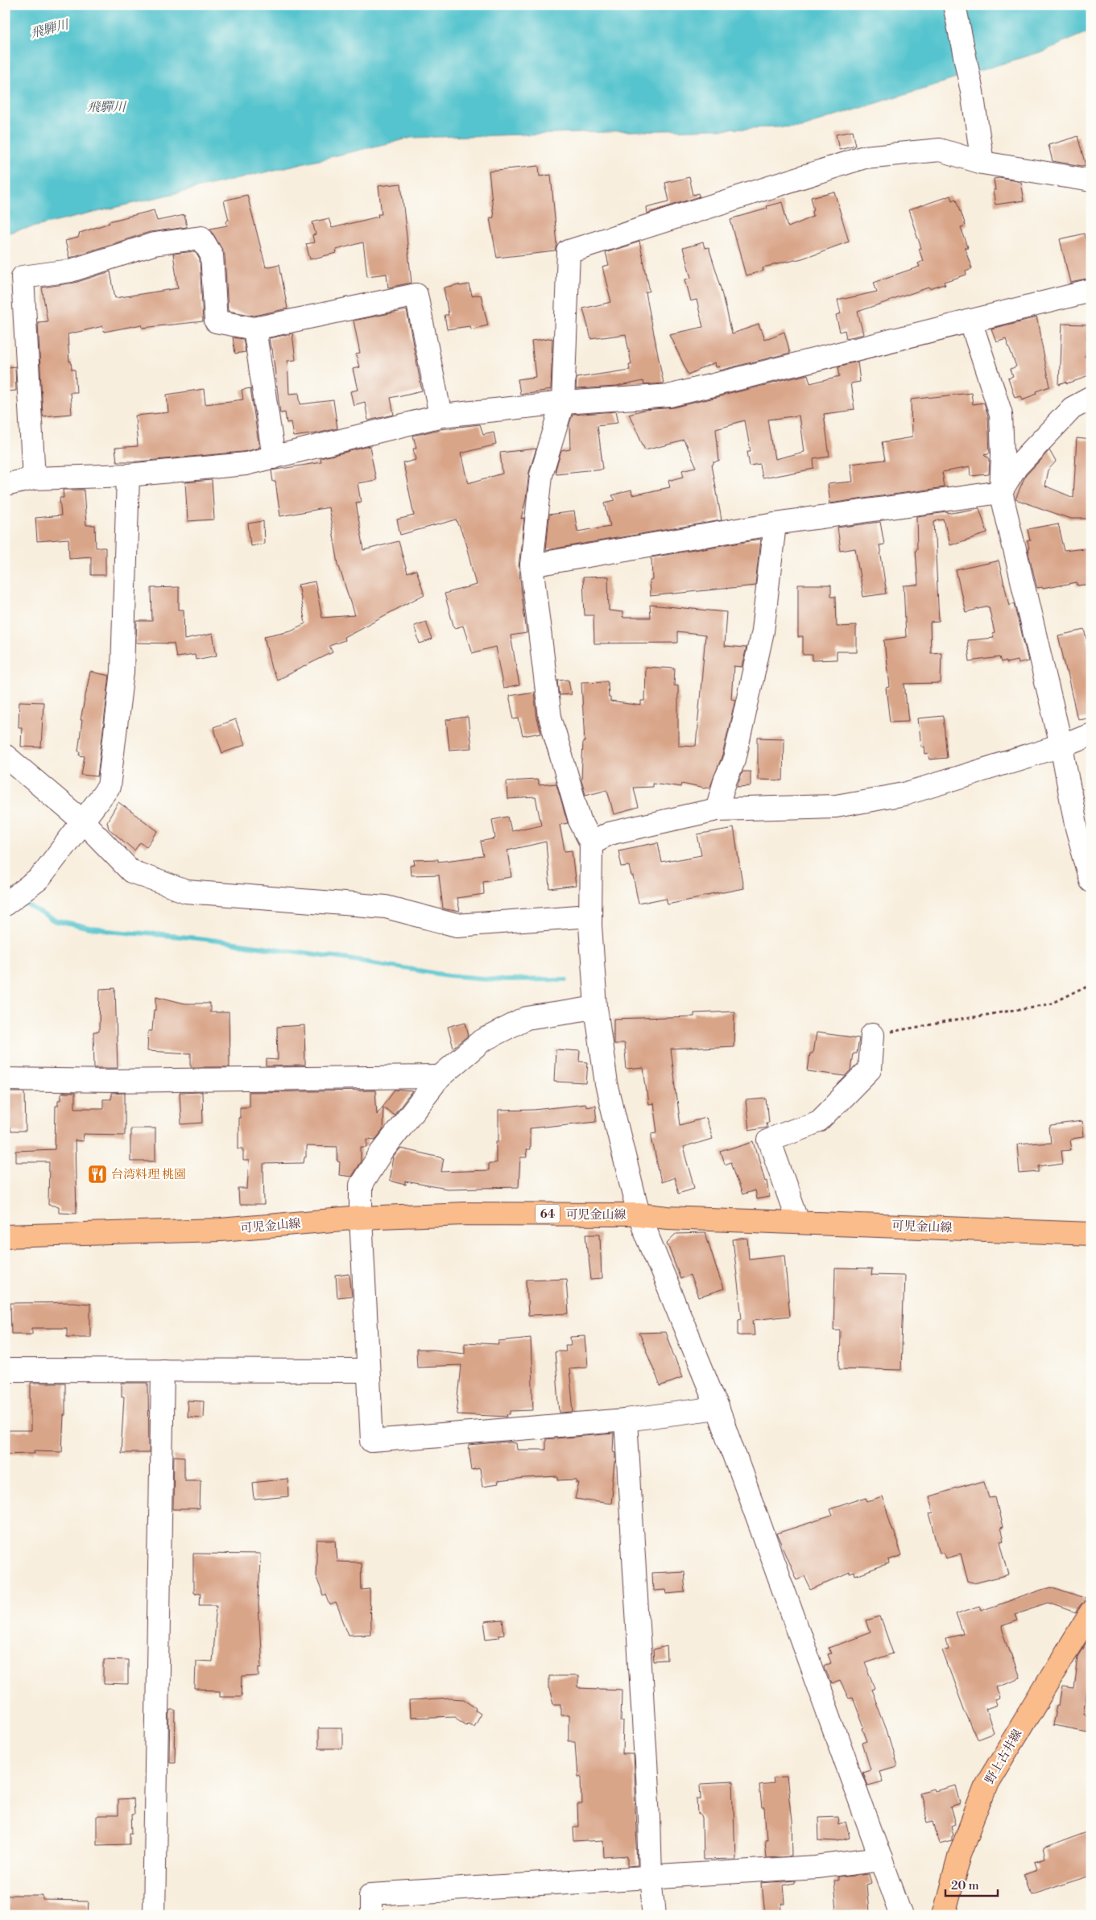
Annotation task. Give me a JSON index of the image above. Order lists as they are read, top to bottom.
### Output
{
  "streets": {
    "main road": ["64", "可児金山線", "野上古井線"]
  },
  "water": ["飛騨川", "飛驒川"],
  "places": {
    "restaurant": ["台湾料理 桃園"]
  },
  "scale_bar": "20 m"
}
